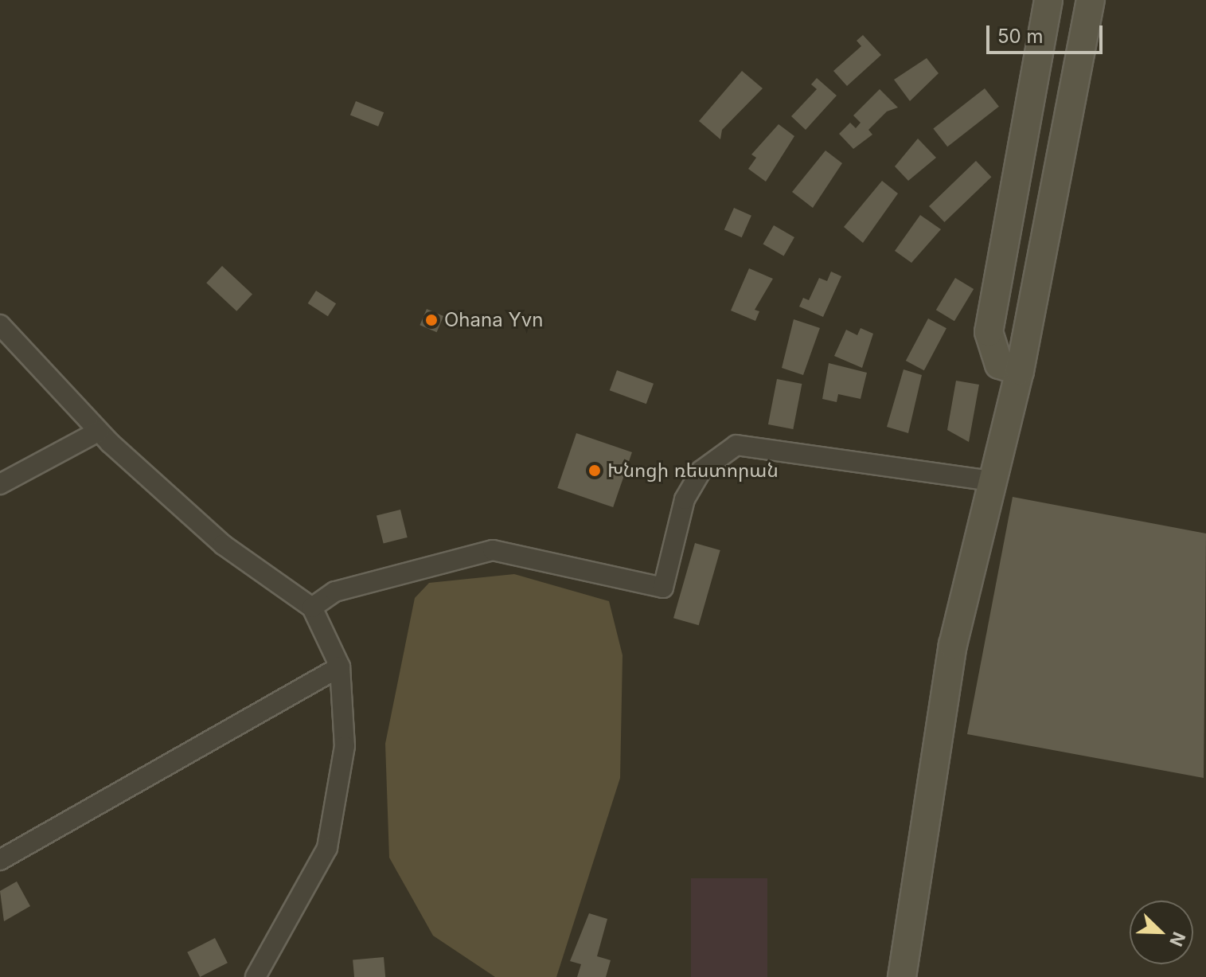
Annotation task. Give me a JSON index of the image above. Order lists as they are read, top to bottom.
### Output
{
  "places": ["Ohana Yvn", "Խնոցի ռեստորան"],
  "scale_bar": "50 m",
  "north": "bottom right"
}
